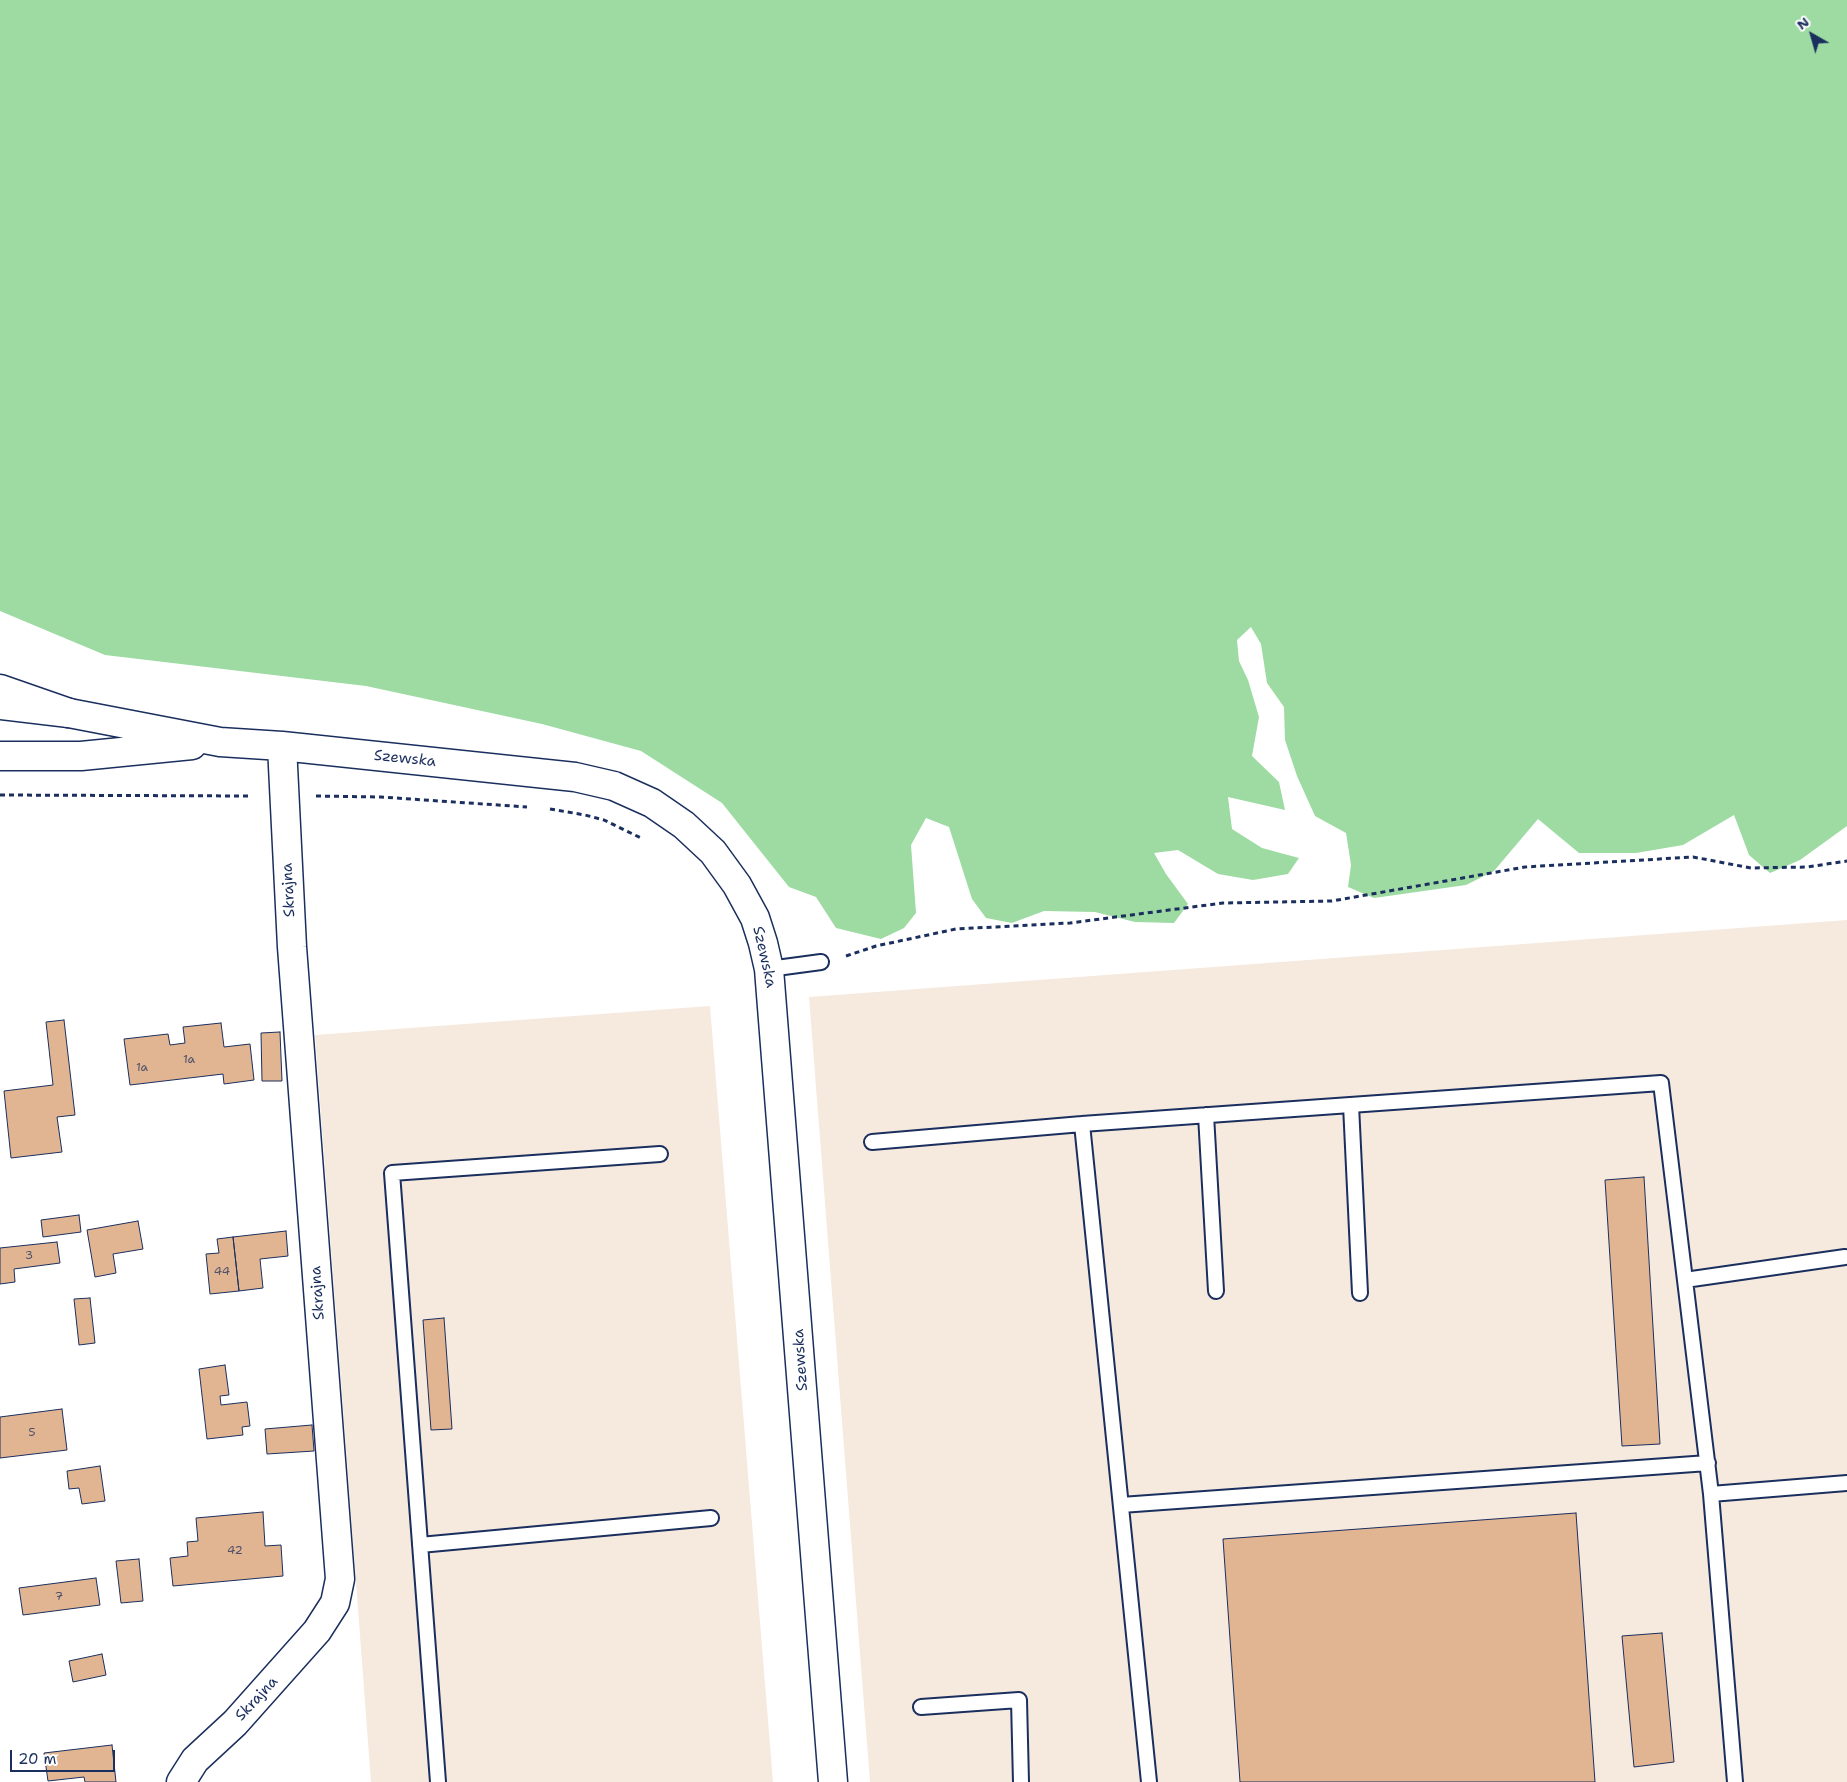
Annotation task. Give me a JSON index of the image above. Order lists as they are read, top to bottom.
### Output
{
  "streets": {
    "street": ["Szewska", "Skrajna"]
  },
  "crossings": [
    ["Szewska", "Skrajna"]
  ],
  "house_numbers": [
    "1a",
    "1a",
    "3",
    "44",
    "5",
    "42",
    "7"
  ],
  "scale_bar": "20 m",
  "north": "top left"
}
